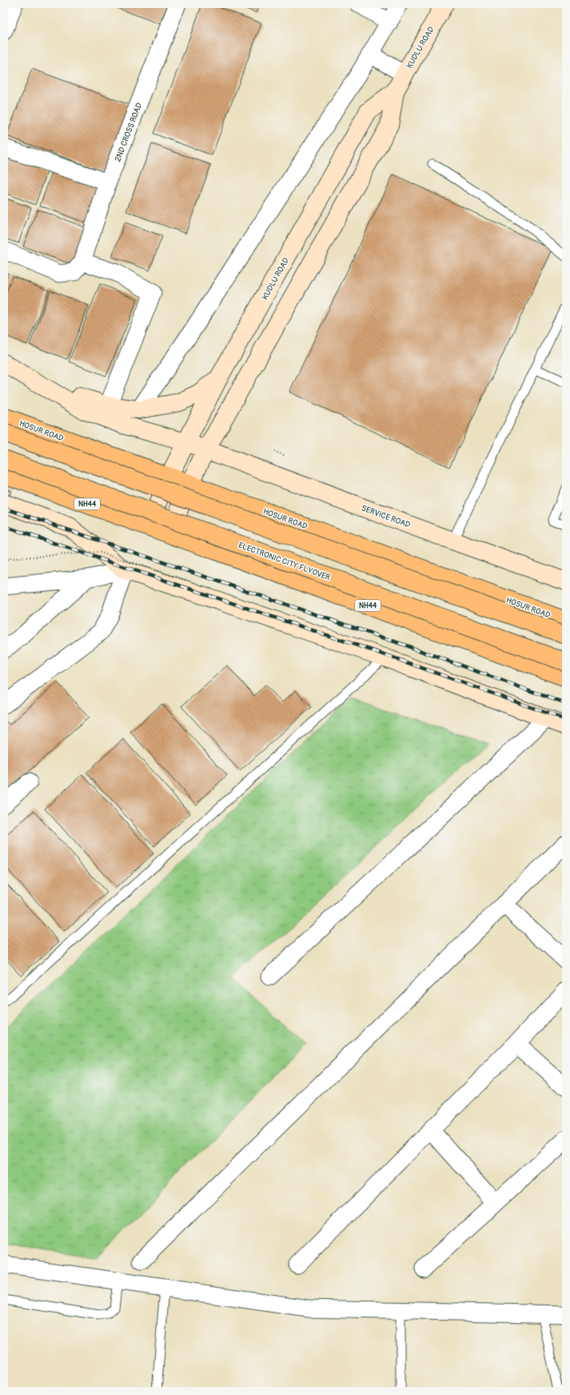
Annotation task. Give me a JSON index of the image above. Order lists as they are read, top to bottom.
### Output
{
  "streets": {
    "highway": ["HOSUR ROAD", "NH44", "ELECTRONIC CITY FLYOVER"],
    "street": ["KUDLU ROAD", "2ND CROSS ROAD", "SERVICE ROAD"]
  },
  "crossings": [
    ["KUDLU ROAD", "HOSUR ROAD"],
    ["KUDLU ROAD", "NH44"],
    ["KUDLU ROAD", "SERVICE ROAD"]
  ]
}
